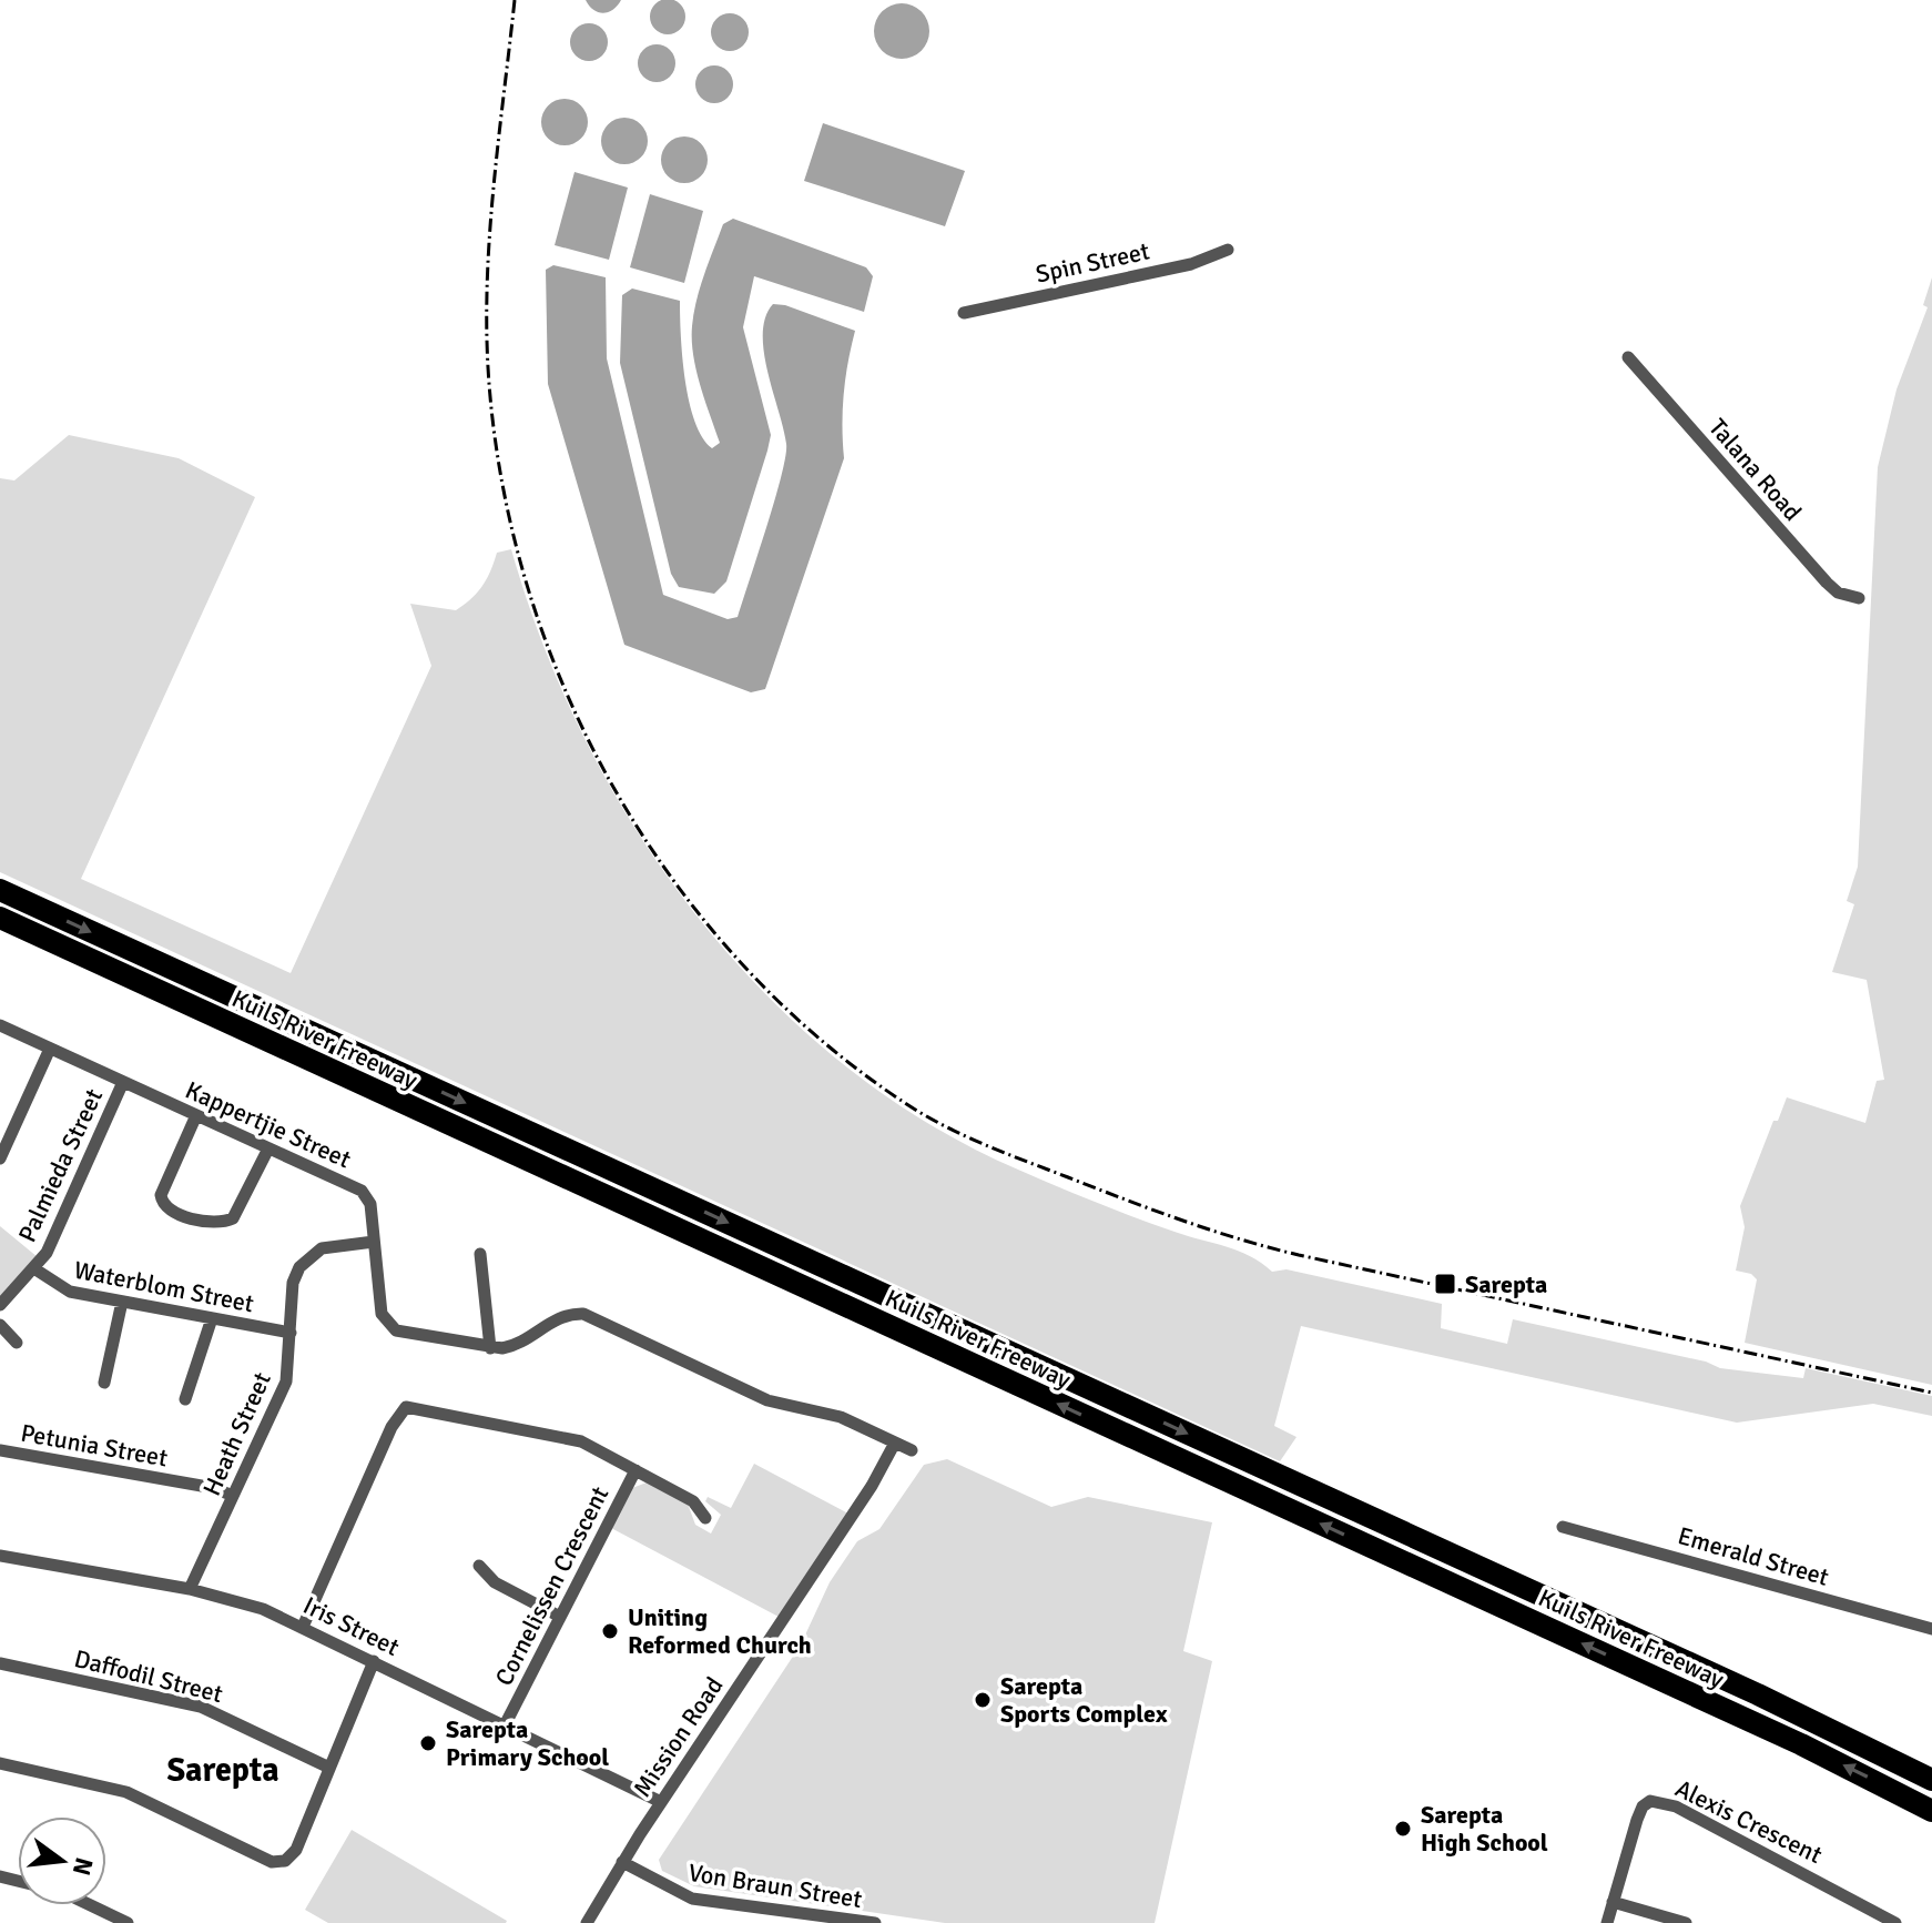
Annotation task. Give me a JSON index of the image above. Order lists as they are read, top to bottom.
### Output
{
  "streets": {
    "highway": ["Kuils River Freeway"],
    "street": [
      "Spin Street",
      "Talana Road",
      "Kappertjie Street",
      "Palmieda Street",
      "Waterblom Street",
      "Heath Street",
      "Petunia Street",
      "Emerald Street",
      "Cornelissen Crescent",
      "Iris Street",
      "Daffodil Street",
      "Mission Road",
      "Alexis Crescent",
      "Von Braun Street"
    ]
  },
  "crossings": [
    ["Kappertjie Street", "Palmieda Street"],
    ["Kappertjie Street", "Heath Street"],
    ["Kappertjie Street", "Mission Road"],
    ["Palmieda Street", "Waterblom Street"],
    ["Waterblom Street", "Heath Street"],
    ["Heath Street", "Petunia Street"],
    ["Heath Street", "Iris Street"],
    ["Cornelissen Crescent", "Iris Street"],
    ["Iris Street", "Mission Road"],
    ["Mission Road", "Von Braun Street"]
  ],
  "districts": ["Sarepta"],
  "places": {
    "transit": ["Sarepta"],
    "other": [
      "Uniting Reformed Church",
      "Sarepta Sports Complex",
      "Sarepta Primary School",
      "Sarepta High School"
    ]
  },
  "north": "right"
}
